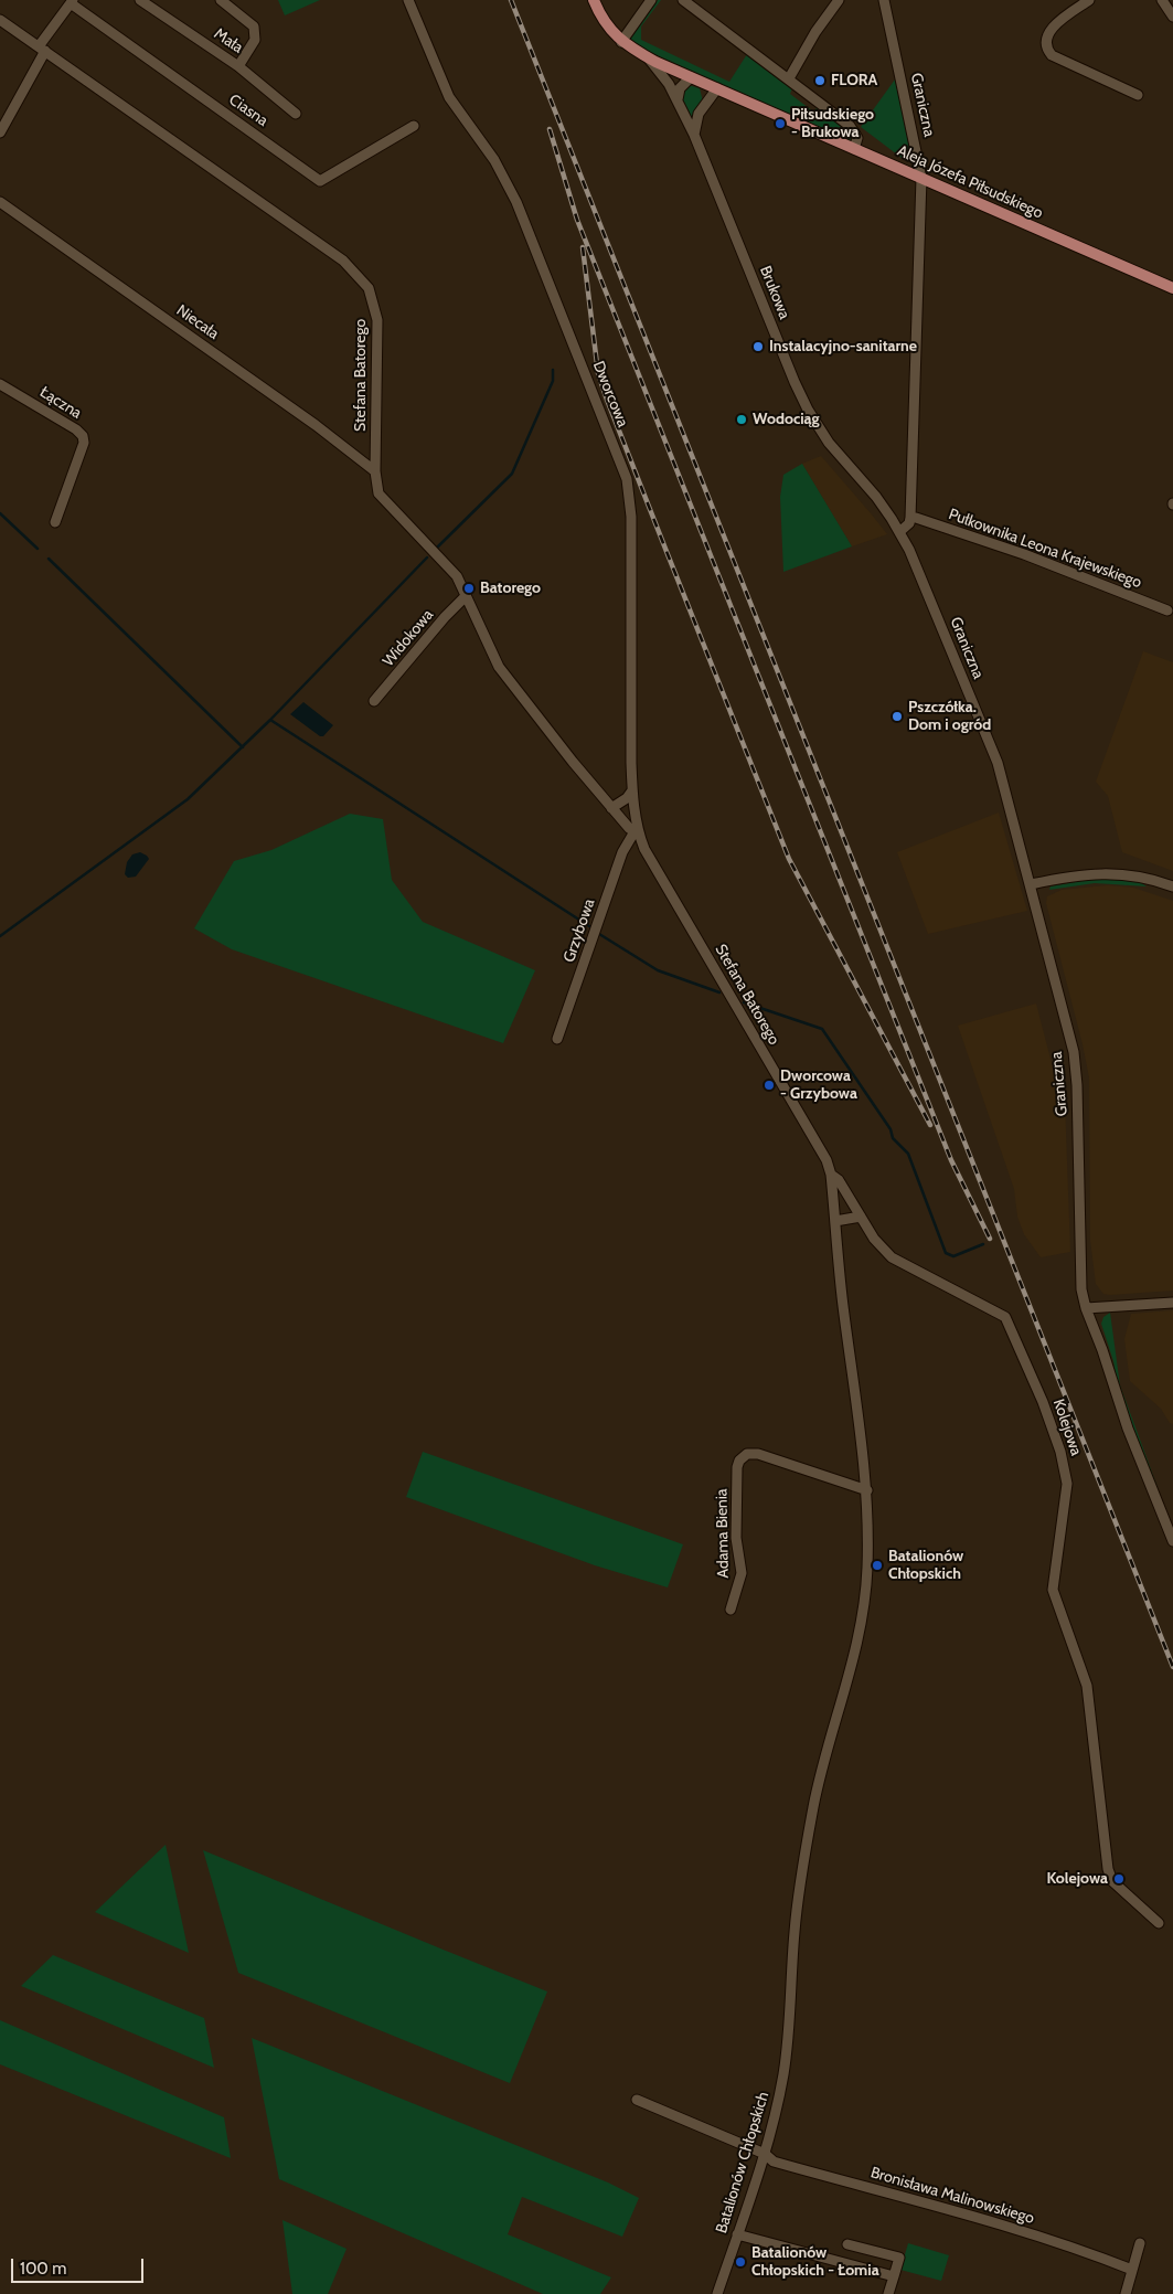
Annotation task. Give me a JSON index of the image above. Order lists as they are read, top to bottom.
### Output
{
  "streets": {
    "main road": ["Aleja Józefa Piłsudskiego"],
    "street": [
      "Mała",
      "Graniczna",
      "Ciasna",
      "Brukowa",
      "Niecała",
      "Stefana Batorego",
      "Dworcowa",
      "Łączna",
      "Pułkownika Leona Krajewskiego",
      "Widokowa",
      "Grzybowa",
      "Kolejowa",
      "Adama Bienia",
      "Batalionów Chłopskich",
      "Bronisława Malinowskiego"
    ]
  },
  "crossings": [
    ["Graniczna", "Aleja Józefa Piłsudskiego"],
    ["Graniczna", "Brukowa"],
    ["Graniczna", "Pułkownika Leona Krajewskiego"],
    ["Ciasna", "Stefana Batorego"],
    ["Aleja Józefa Piłsudskiego", "Brukowa"],
    ["Niecała", "Stefana Batorego"],
    ["Stefana Batorego", "Dworcowa"],
    ["Stefana Batorego", "Widokowa"],
    ["Stefana Batorego", "Grzybowa"],
    ["Stefana Batorego", "Kolejowa"],
    ["Stefana Batorego", "Batalionów Chłopskich"],
    ["Dworcowa", "Grzybowa"],
    ["Adama Bienia", "Batalionów Chłopskich"],
    ["Batalionów Chłopskich", "Bronisława Malinowskiego"]
  ],
  "places": [
    "FLORA",
    "Piłsudskiego - Brukowa",
    "Instalacyjno-sanitarne",
    "Wodociąg",
    "Batorego",
    "Pszczółka. Dom i ogród",
    "Dworcowa - Grzybowa",
    "Batalionów Chłopskich",
    "Kolejowa",
    "Batalionów Chłopskich - Łomia"
  ],
  "scale_bar": "100 m"
}
